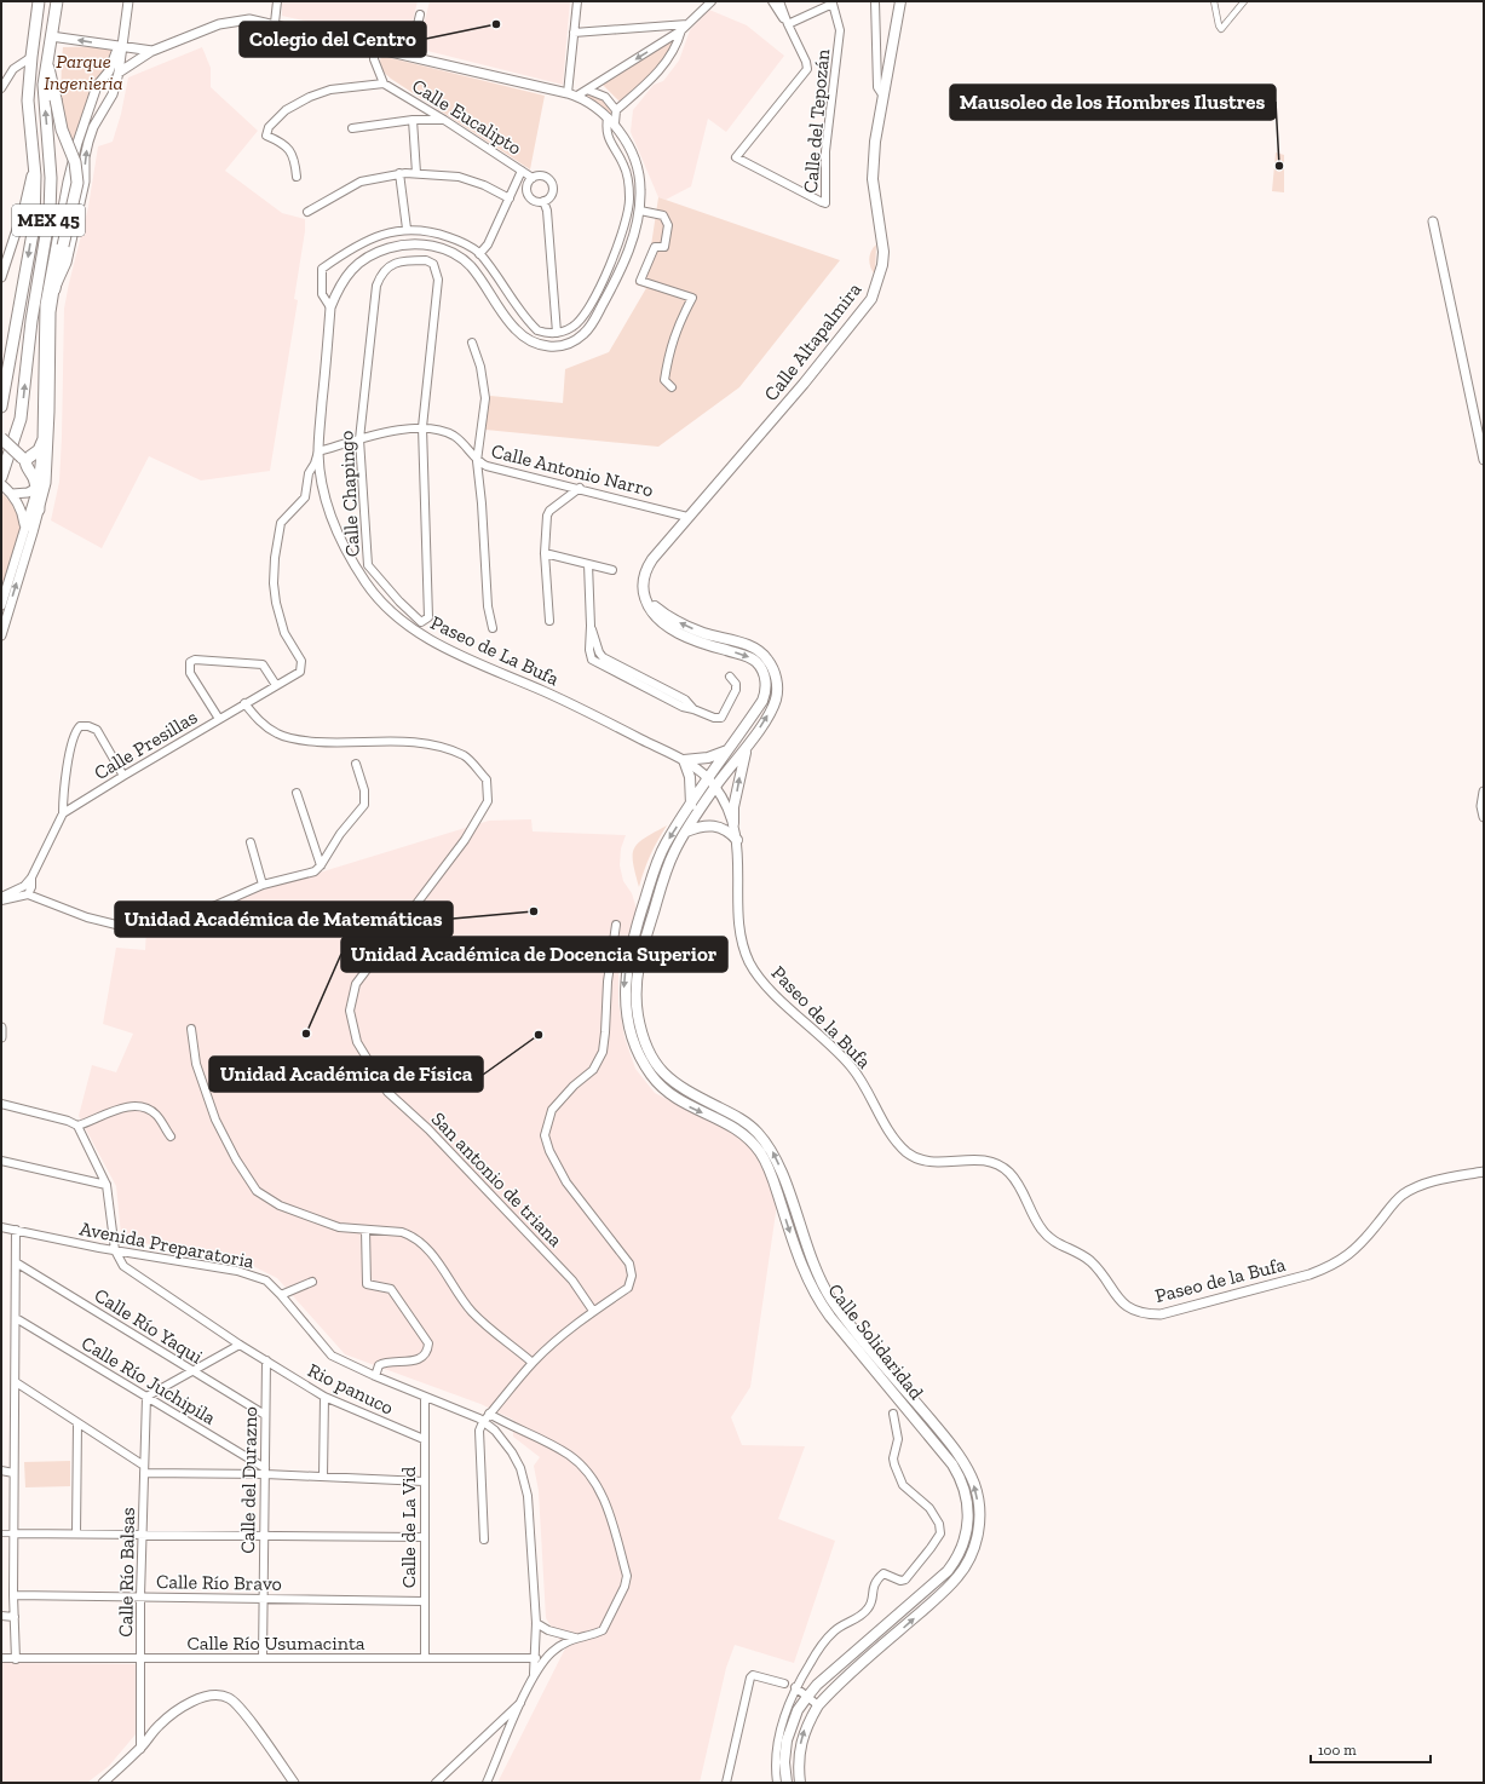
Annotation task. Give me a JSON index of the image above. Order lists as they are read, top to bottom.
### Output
{
  "streets": {
    "main road": ["MEX 45", "Calle Altapalmira", "Calle Solidaridad"],
    "street": [
      "Calle Eucalipto",
      "Calle del Tepozán",
      "Calle Antonio Narro",
      "Calle Chapingo",
      "Paseo de La Bufa",
      "Calle Presillas",
      "Paseo de la Bufa",
      "San antonio de triana",
      "Avenida Preparatoria",
      "Calle Río Yaqui",
      "Calle Río Juchipila",
      "Rio panuco",
      "Calle del Durazno",
      "Calle de La Vid",
      "Calle Río Balsas",
      "Calle Río Bravo",
      "Calle Río Usumacinta"
    ]
  },
  "crossings": [
    ["Calle Altapalmira", "Calle Antonio Narro"],
    ["Calle Antonio Narro", "Calle Chapingo"],
    ["Calle Antonio Narro", "Paseo de La Bufa"],
    ["Calle Antonio Narro", "Calle Presillas"],
    ["Paseo de La Bufa", "Calle Presillas"],
    ["Paseo de La Bufa", "Paseo de la Bufa"],
    ["Calle Presillas", "San antonio de triana"],
    ["Paseo de la Bufa", "Calle Solidaridad"],
    ["Avenida Preparatoria", "Rio panuco"],
    ["Avenida Preparatoria", "Calle de La Vid"],
    ["Avenida Preparatoria", "Calle Río Usumacinta"],
    ["Calle Río Yaqui", "Calle del Durazno"],
    ["Calle Río Juchipila", "Calle del Durazno"],
    ["Calle Río Juchipila", "Calle Río Balsas"],
    ["Rio panuco", "Calle del Durazno"],
    ["Rio panuco", "Calle de La Vid"],
    ["Calle del Durazno", "Calle Río Bravo"],
    ["Calle del Durazno", "Calle Río Usumacinta"],
    ["Calle de La Vid", "Calle Río Bravo"],
    ["Calle de La Vid", "Calle Río Usumacinta"],
    ["Calle Río Balsas", "Calle Río Bravo"],
    ["Calle Río Balsas", "Calle Río Usumacinta"]
  ],
  "parks": ["Parque Ingenieria"],
  "places": [
    "Colegio del Centro",
    "Mausoleo de los Hombres Ilustres",
    "Unidad Académica de Matemáticas",
    "Unidad Académica de Docencia Superior",
    "Unidad Académica de Física"
  ],
  "scale_bar": "100 m"
}
